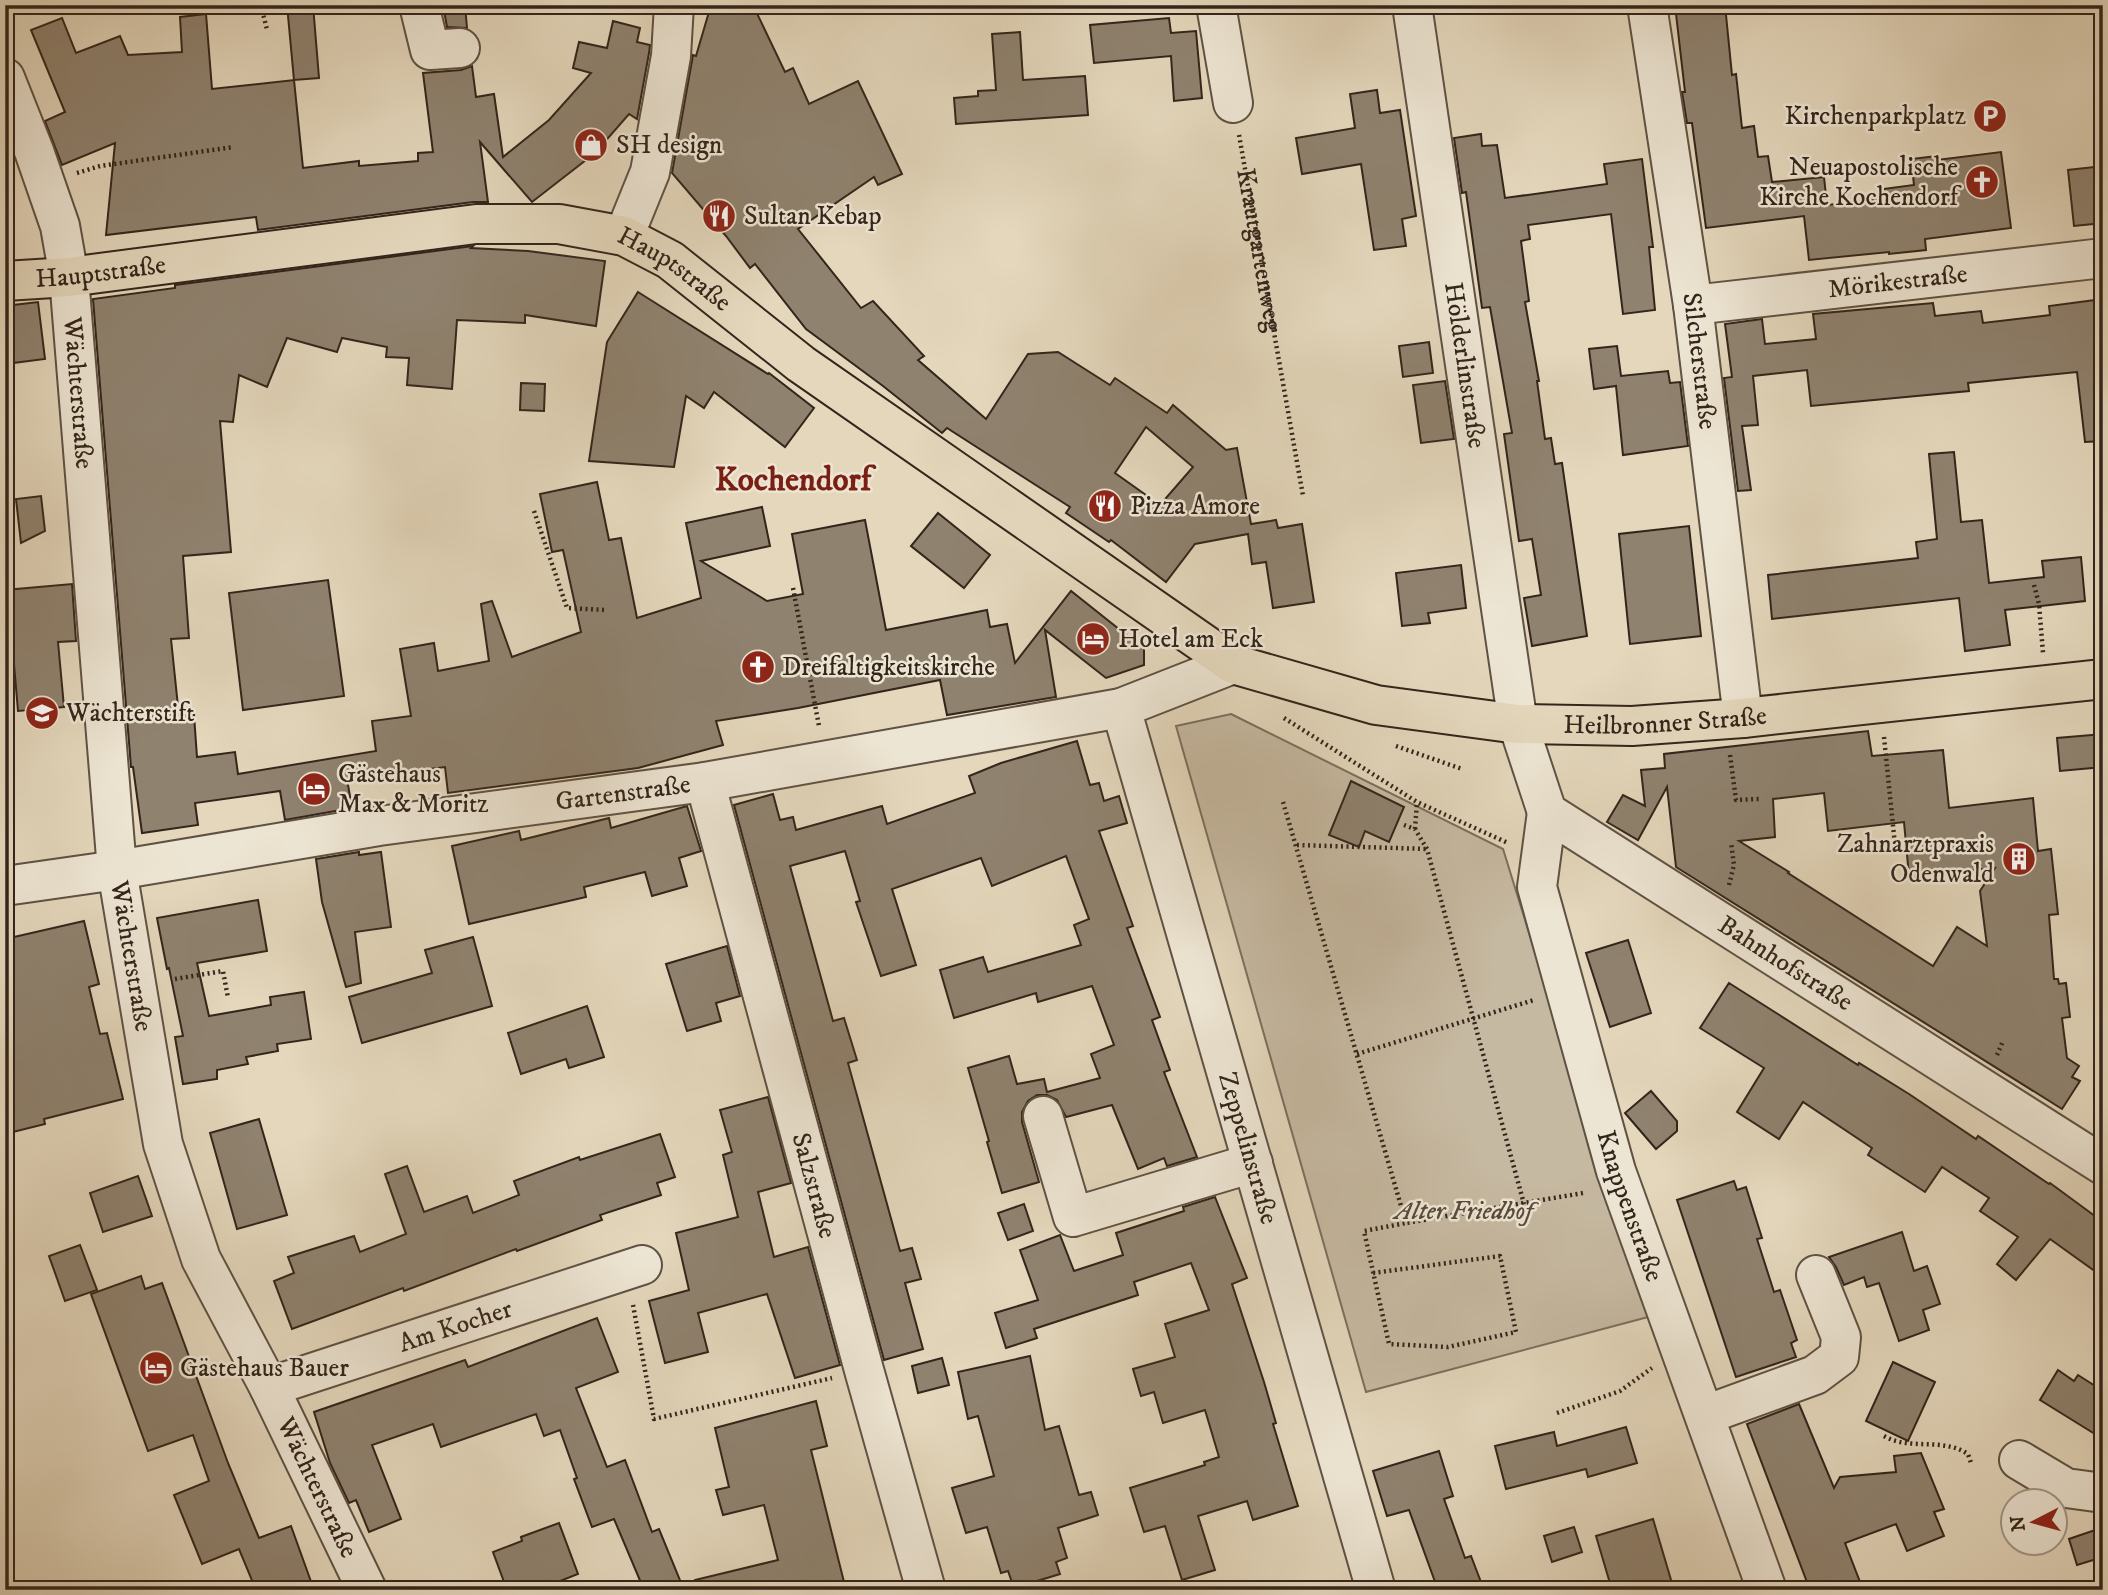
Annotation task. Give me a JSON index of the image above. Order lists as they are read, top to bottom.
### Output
{
  "streets": {
    "main road": ["Hauptstraße", "Heilbronner Straße"],
    "street": [
      "Mörikestraße",
      "Silcherstraße",
      "Hölderlinstraße",
      "Wächterstraße",
      "Gartenstraße",
      "Bahnhofstraße",
      "Zeppelinstraße",
      "Salzstraße",
      "Knappenstraße",
      "Am Kocher"
    ],
    "path": ["Krautgartenweg"]
  },
  "crossings": [
    ["Hauptstraße", "Wächterstraße"],
    ["Hauptstraße", "Heilbronner Straße"],
    ["Hauptstraße", "Gartenstraße"],
    ["Mörikestraße", "Silcherstraße"],
    ["Silcherstraße", "Heilbronner Straße"],
    ["Hölderlinstraße", "Heilbronner Straße"],
    ["Wächterstraße", "Gartenstraße"],
    ["Wächterstraße", "Am Kocher"],
    ["Heilbronner Straße", "Gartenstraße"],
    ["Gartenstraße", "Zeppelinstraße"],
    ["Gartenstraße", "Salzstraße"],
    ["Bahnhofstraße", "Knappenstraße"]
  ],
  "districts": ["Kochendorf"],
  "parks": ["Alter Friedhof"],
  "places": {
    "parking": ["Kirchenparkplatz"],
    "shop": ["SH design"],
    "church": ["Neuapostolische Kirche Kochendorf", "Dreifaltigkeitskirche"],
    "restaurant": ["Sultan Kebap", "Pizza Amore"],
    "hotel": ["Hotel am Eck", "Gästehaus Max & Moritz", "Gästehaus Bauer"],
    "school or university": ["Wächterstift"],
    "building": ["Zahnarztpraxis Odenwald"]
  },
  "north": "left"
}
